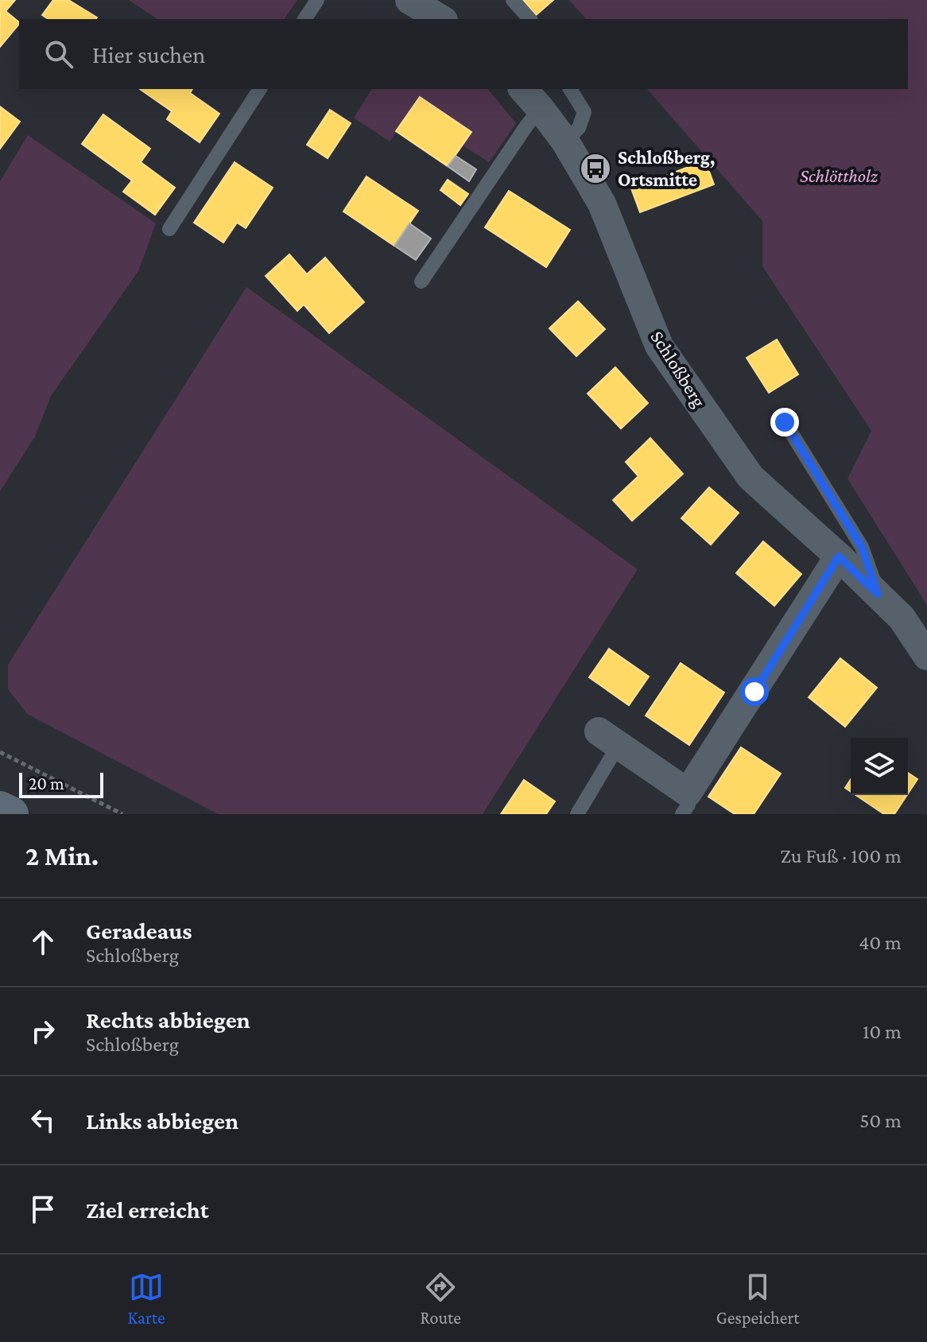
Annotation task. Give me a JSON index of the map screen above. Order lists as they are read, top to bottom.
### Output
{
  "streets": {
    "street": ["Schloßberg"]
  },
  "parks": ["Schlöttholz"],
  "places": {
    "bus stop": ["Schloßberg, Ortsmitte"]
  },
  "scale_bar": "20 m",
  "page": {
    "search": "Hier suchen",
    "scale": "20 m",
    "heading": ["2 Min.", "Zu Fuß · 100 m"],
    "list": [
      ["Geradeaus", "Schloßberg", "40 m"],
      ["Rechts abbiegen", "Schloßberg", "10 m"],
      ["Links abbiegen", "50 m"],
      "Ziel erreicht"
    ],
    "nav": ["Karte", "Route", "Gespeichert"]
  }
}
